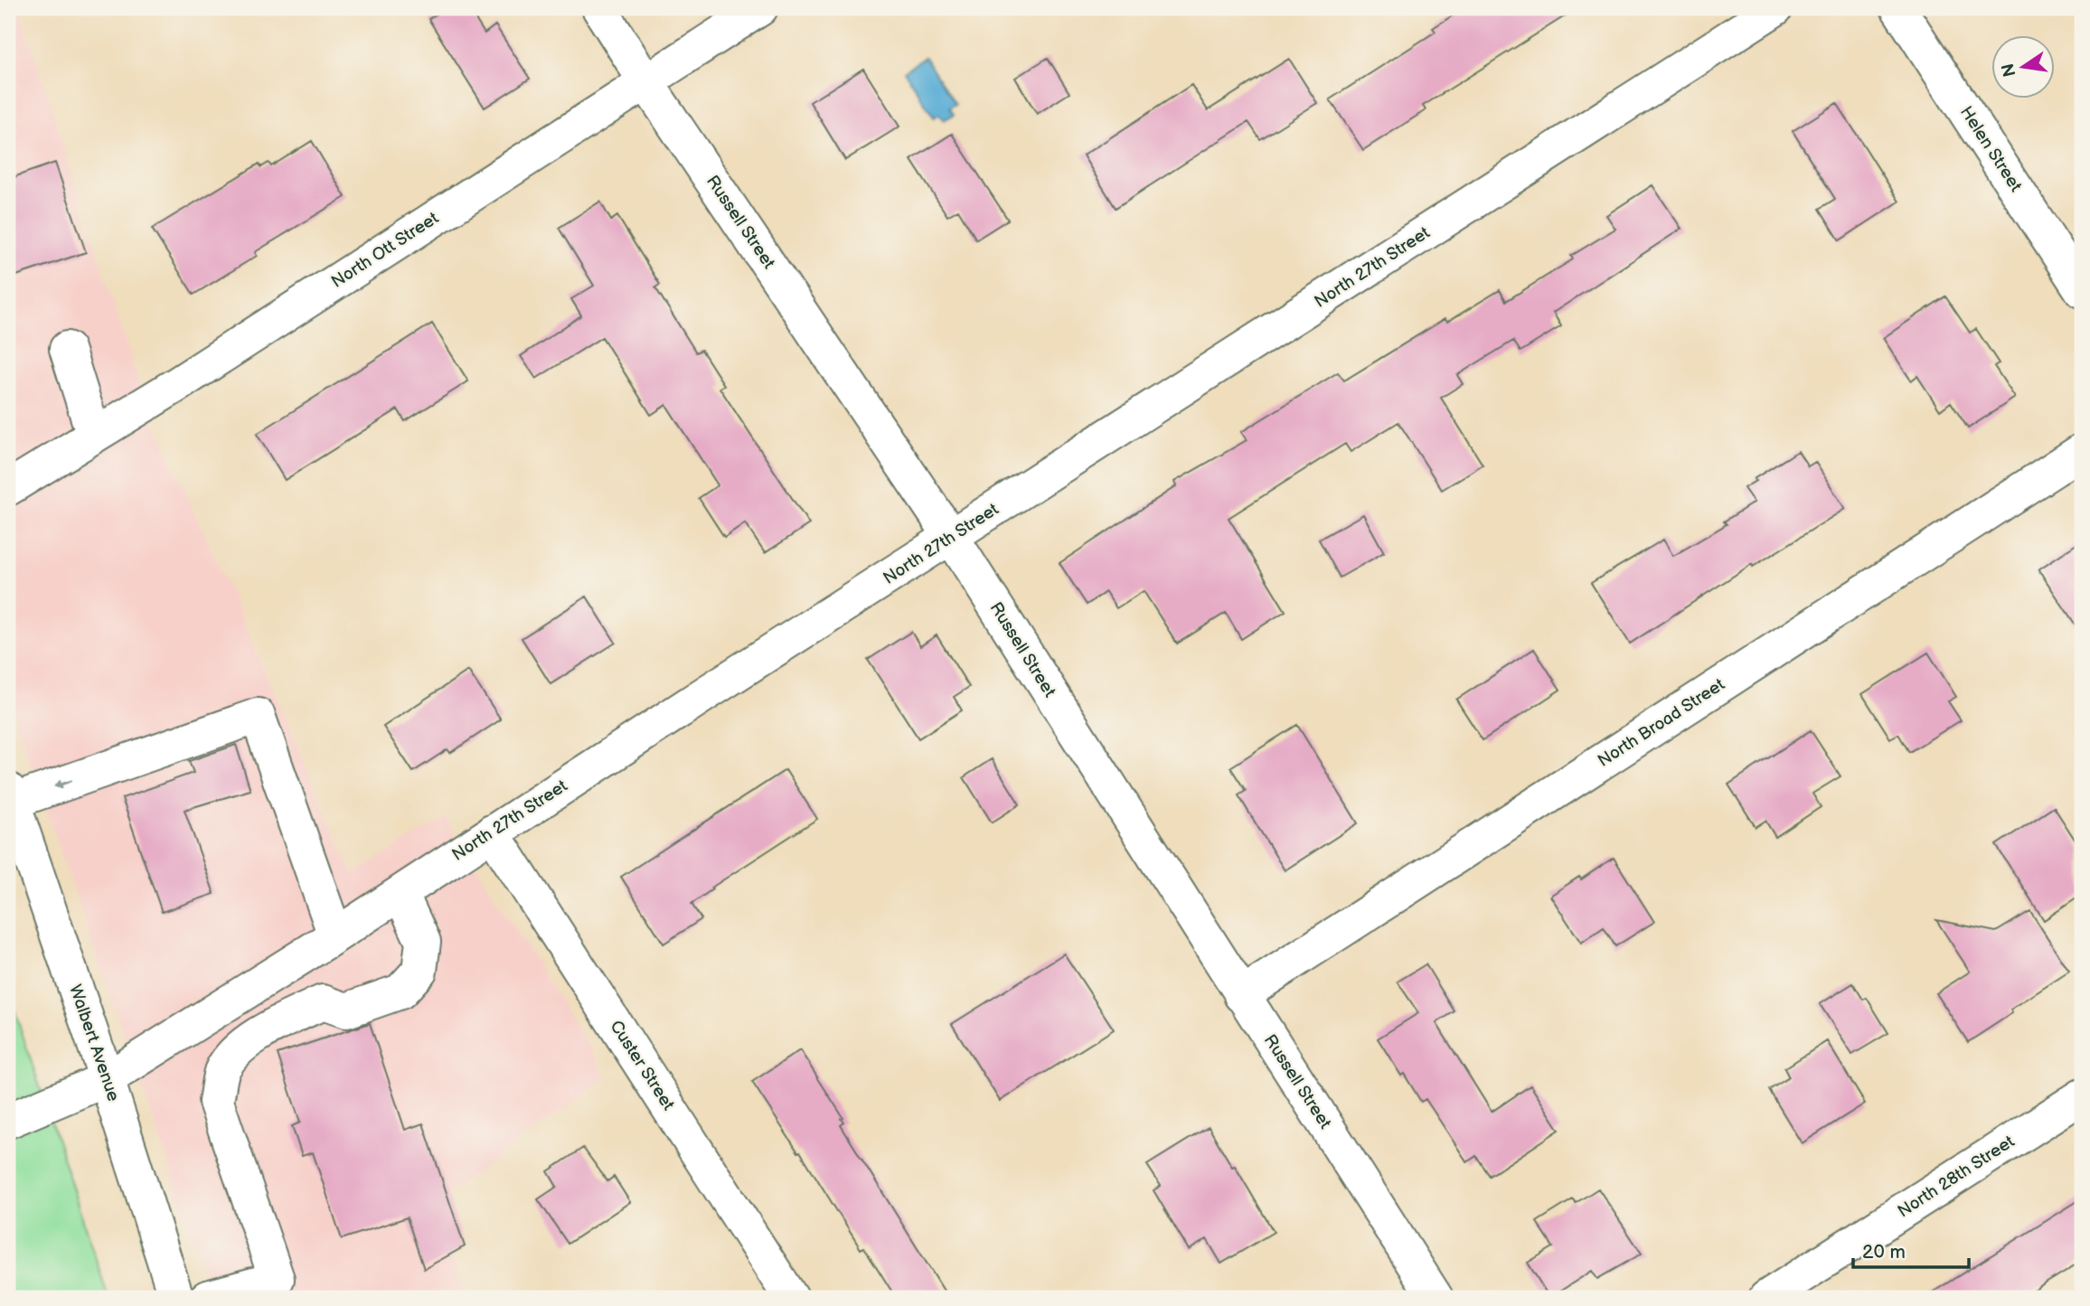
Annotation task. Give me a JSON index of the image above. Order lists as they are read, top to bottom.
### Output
{
  "streets": {
    "street": [
      "Helen Street",
      "Russell Street",
      "North Ott Street",
      "North 27th Street",
      "North Broad Street",
      "Walbert Avenue",
      "Custer Street",
      "North 28th Street"
    ]
  },
  "crossings": [
    ["Russell Street", "North Ott Street"],
    ["Russell Street", "North 27th Street"],
    ["Russell Street", "North Broad Street"],
    ["North 27th Street", "Walbert Avenue"],
    ["North 27th Street", "Custer Street"]
  ],
  "scale_bar": "20 m",
  "north": "left"
}
